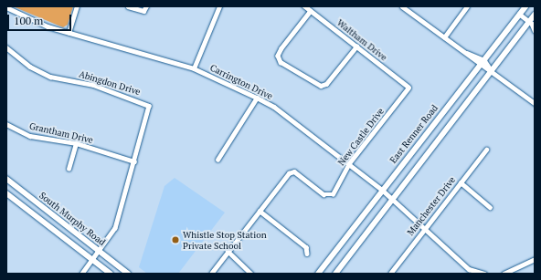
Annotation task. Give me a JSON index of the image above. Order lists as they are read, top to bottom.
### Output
{
  "streets": {
    "main road": ["East Renner Road", "South Murphy Road"],
    "street": [
      "Waltham Drive",
      "Carrington Drive",
      "Abingdon Drive",
      "Grantham Drive",
      "New Castle Drive",
      "Manchester Drive"
    ]
  },
  "crossings": [
    ["Waltham Drive", "New Castle Drive"],
    ["Carrington Drive", "East Renner Road"],
    ["Carrington Drive", "New Castle Drive"],
    ["Carrington Drive", "Manchester Drive"],
    ["Abingdon Drive", "Grantham Drive"],
    ["Abingdon Drive", "South Murphy Road"]
  ],
  "places": ["Whistle Stop Station Private School"],
  "scale_bar": "100 m"
}
